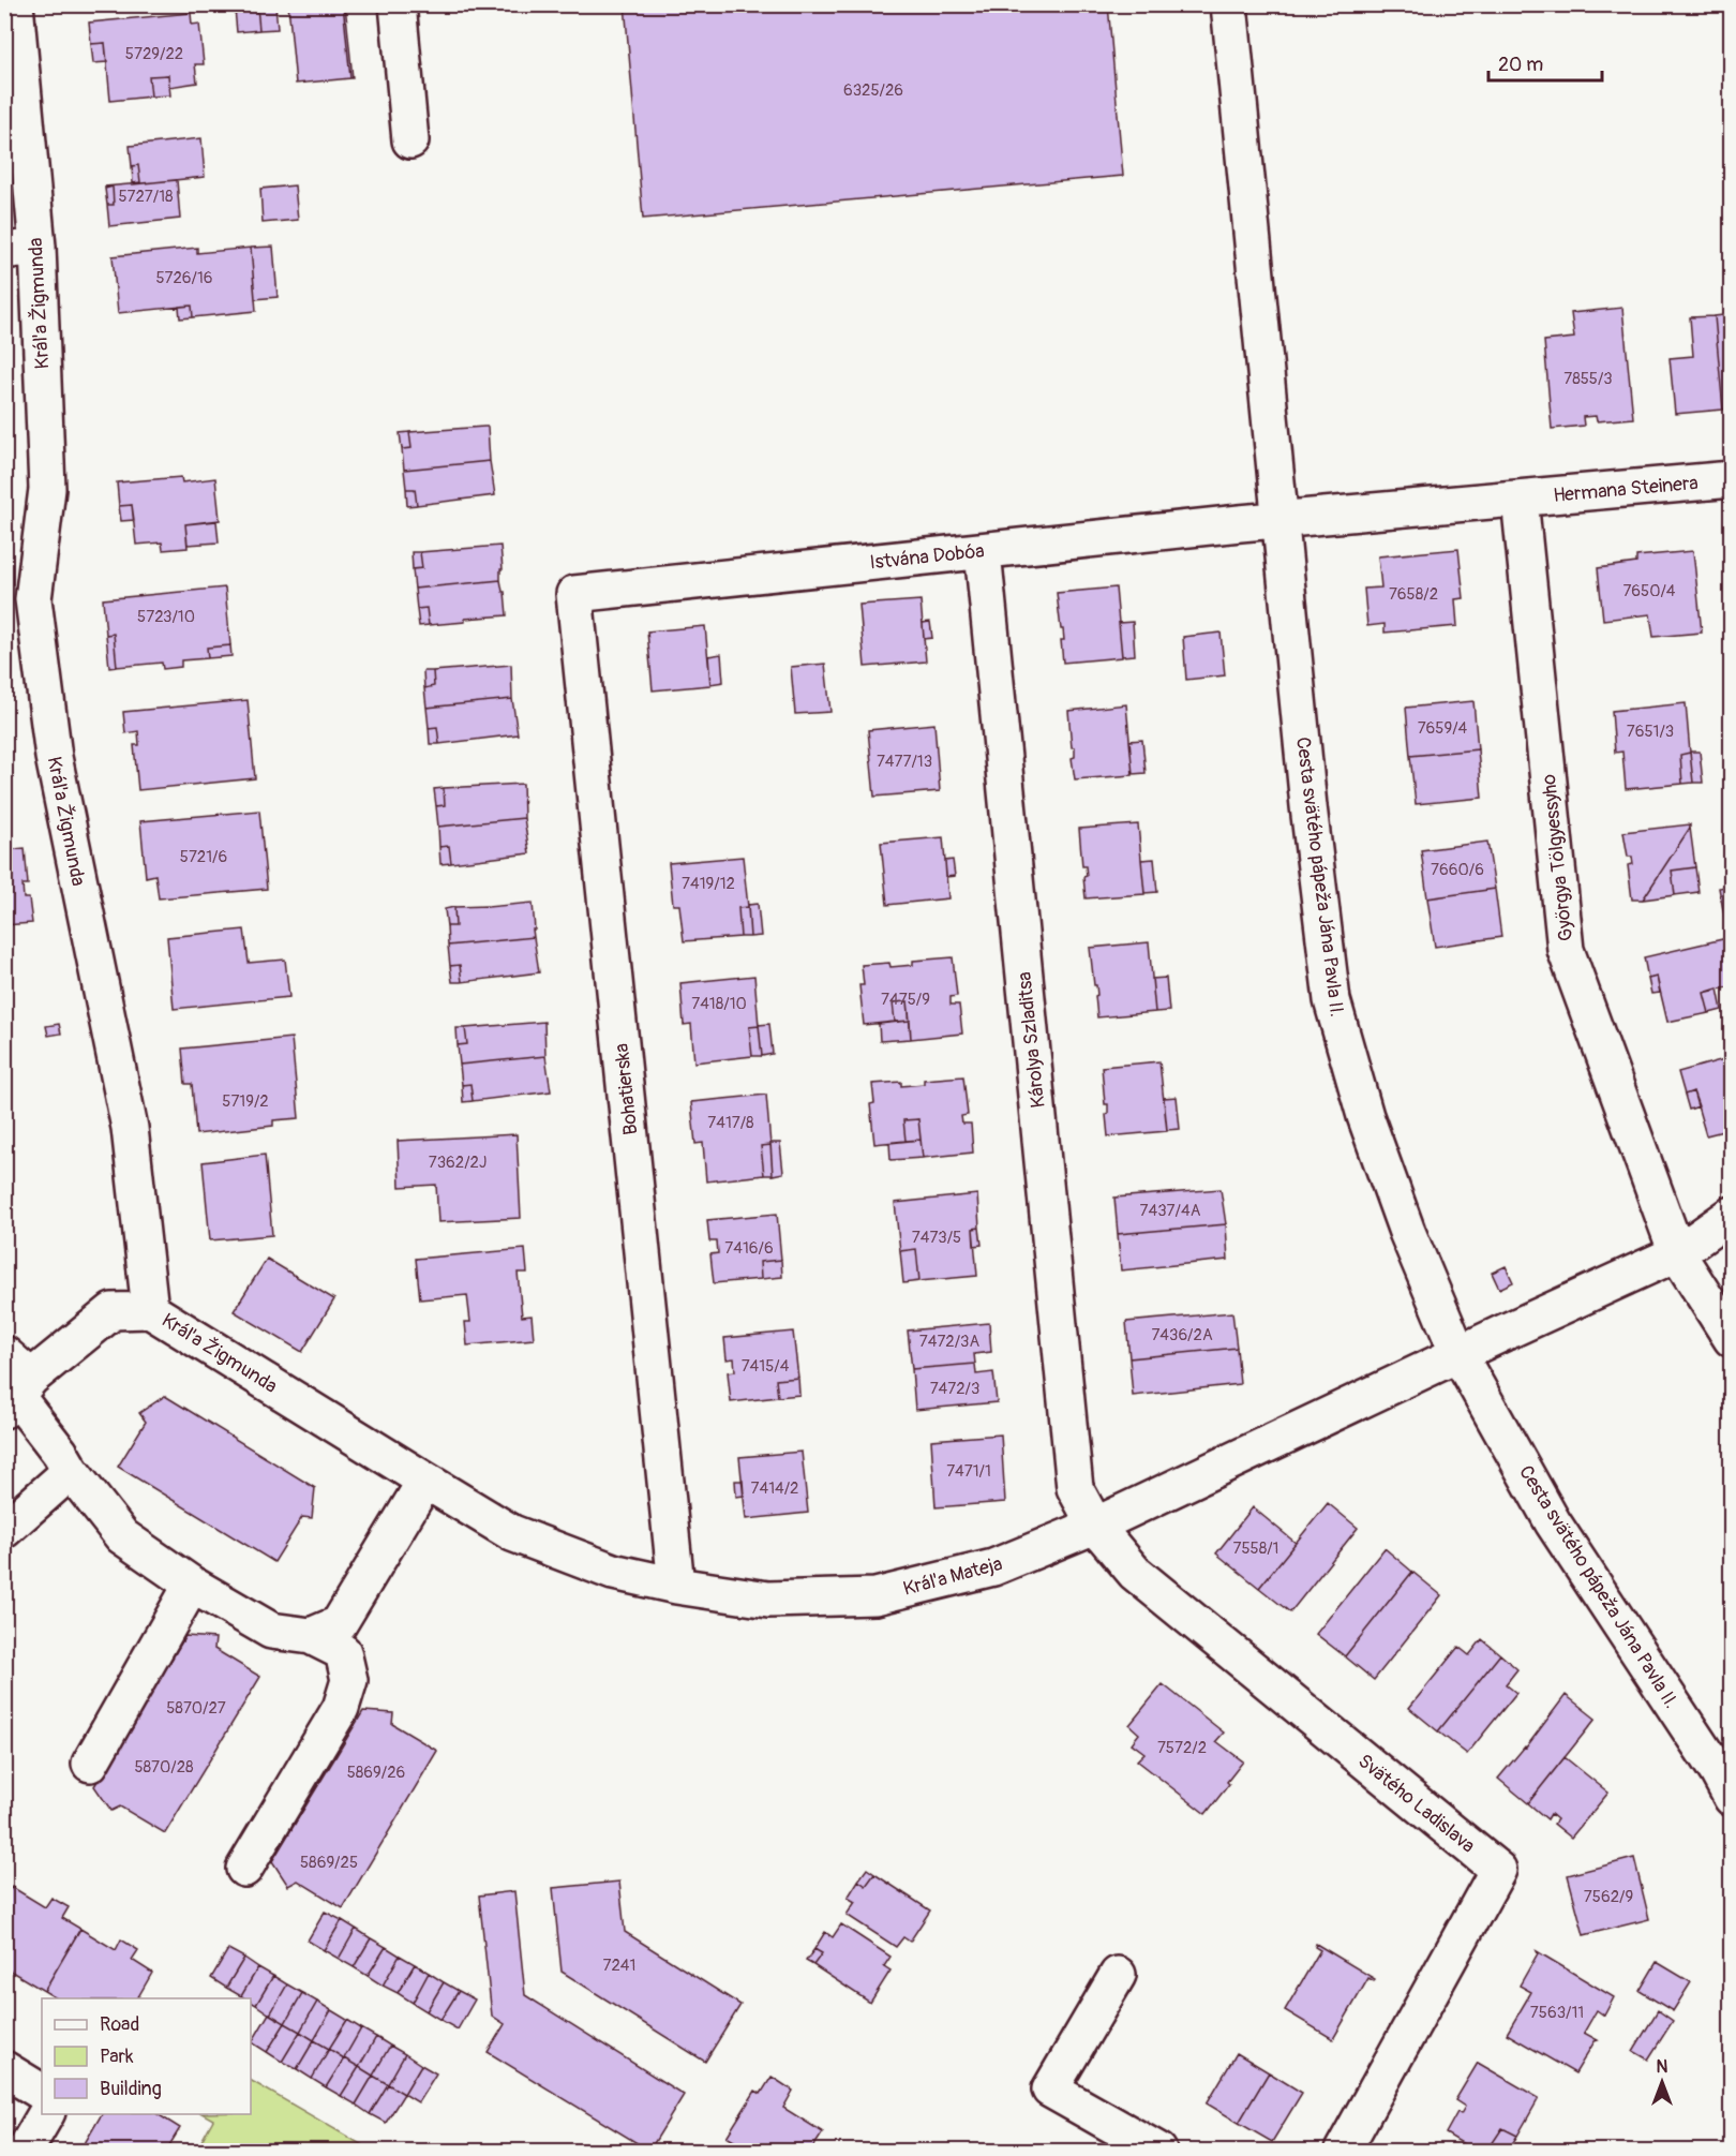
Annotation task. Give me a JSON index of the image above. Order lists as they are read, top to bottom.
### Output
{
  "streets": {
    "street": [
      "Kráľa Žigmunda",
      "Hermana Steinera",
      "Istvána Dobóa",
      "Györgya Tölgyessyho",
      "Cesta svätého pápeža Jána Pavla II.",
      "Károlya Szladitsa",
      "Bohatierska",
      "Kráľa Mateja",
      "Svätého Ladislava"
    ]
  },
  "crossings": [
    ["Kráľa Žigmunda", "Kráľa Mateja"],
    ["Hermana Steinera", "Istvána Dobóa"],
    ["Hermana Steinera", "Györgya Tölgyessyho"],
    ["Hermana Steinera", "Cesta svätého pápeža Jána Pavla II."],
    ["Istvána Dobóa", "Cesta svätého pápeža Jána Pavla II."],
    ["Istvána Dobóa", "Károlya Szladitsa"],
    ["Istvána Dobóa", "Bohatierska"],
    ["Györgya Tölgyessyho", "Kráľa Mateja"],
    ["Cesta svätého pápeža Jána Pavla II.", "Kráľa Mateja"],
    ["Károlya Szladitsa", "Kráľa Mateja"],
    ["Károlya Szladitsa", "Svätého Ladislava"],
    ["Bohatierska", "Kráľa Mateja"],
    ["Kráľa Mateja", "Svätého Ladislava"]
  ],
  "house_numbers": [
    "5729/22",
    "6325/26",
    "5727/18",
    "5726/16",
    "7855/3",
    "7650/4",
    "7658/2",
    "5723/10",
    "7659/4",
    "7651/3",
    "7477/13",
    "5721/6",
    "7660/6",
    "7419/12",
    "7475/9",
    "7418/10",
    "5719/2",
    "7417/8",
    "7362/2J",
    "7437/4A",
    "7473/5",
    "7416/6",
    "7436/2A",
    "7472/3A",
    "7415/4",
    "7472/3",
    "7471/1",
    "7414/2",
    "7558/1",
    "5870/27",
    "7572/2",
    "5870/28",
    "5869/26",
    "5869/25",
    "7562/9",
    "7241",
    "7563/11"
  ],
  "legend": ["Road", "Park", "Building"],
  "scale_bar": "20 m",
  "north": "top"
}
